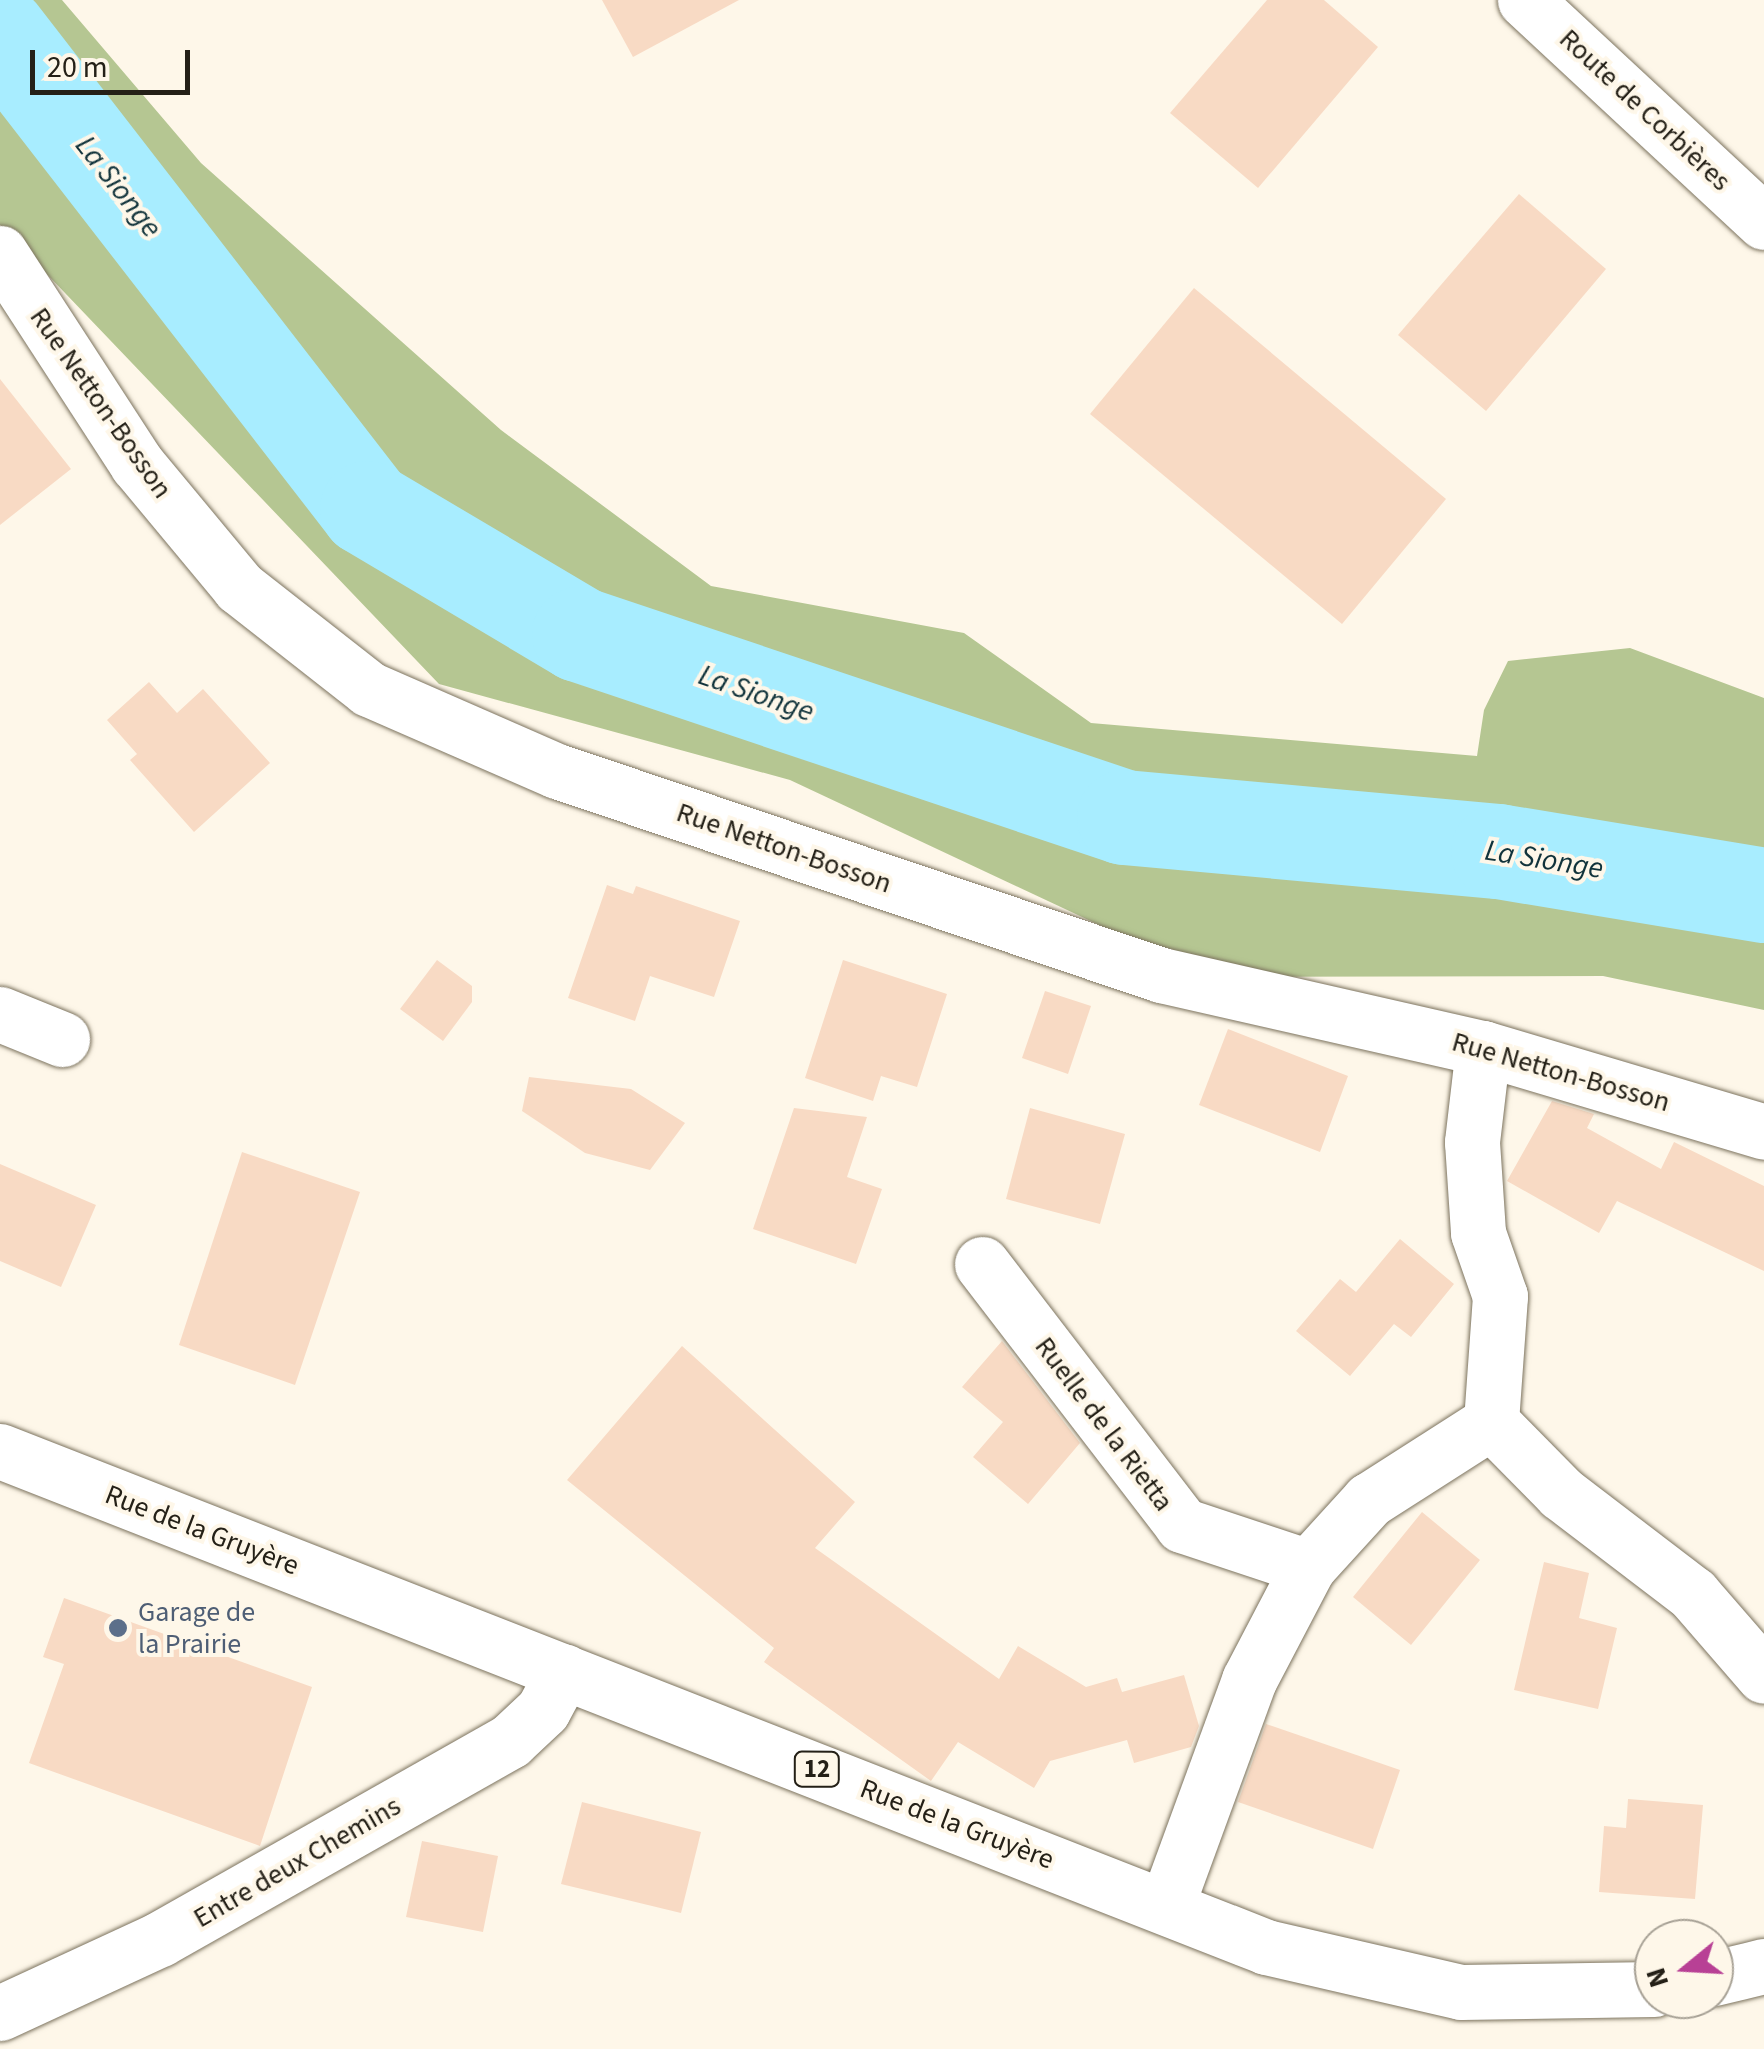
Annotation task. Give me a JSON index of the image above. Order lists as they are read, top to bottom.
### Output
{
  "streets": {
    "street": [
      "Route de Corbières",
      "Rue Netton-Bosson",
      "Ruelle de la Rietta",
      "Rue de la Gruyère",
      "12",
      "Entre deux Chemins"
    ]
  },
  "crossings": [
    ["Rue de la Gruyère", "Entre deux Chemins"]
  ],
  "water": ["La Sionge"],
  "places": ["Garage de la Prairie"],
  "scale_bar": "20 m",
  "north": "left"
}
